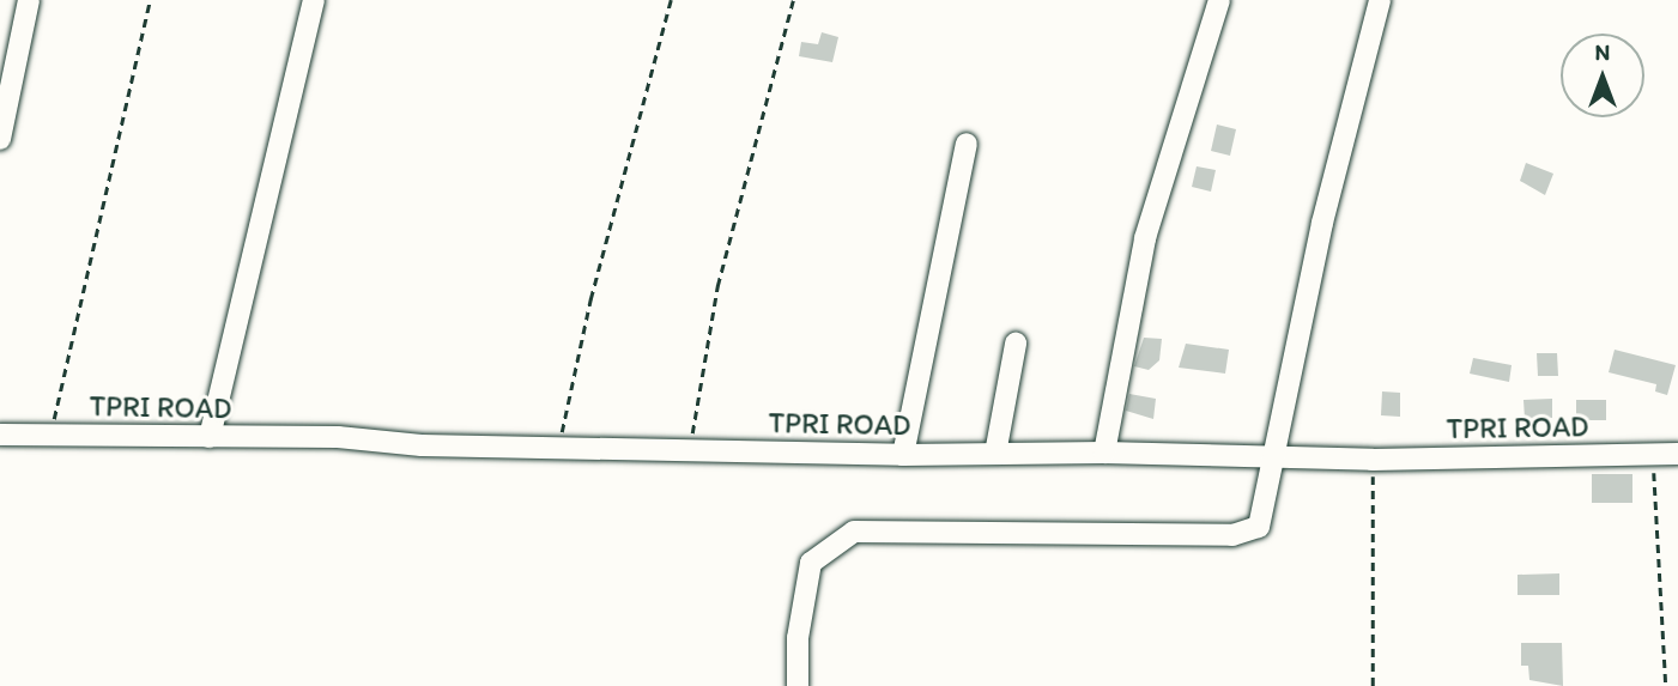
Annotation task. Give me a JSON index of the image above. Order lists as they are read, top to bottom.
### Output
{
  "streets": {
    "street": ["TPRI ROAD"]
  },
  "north": "top"
}
